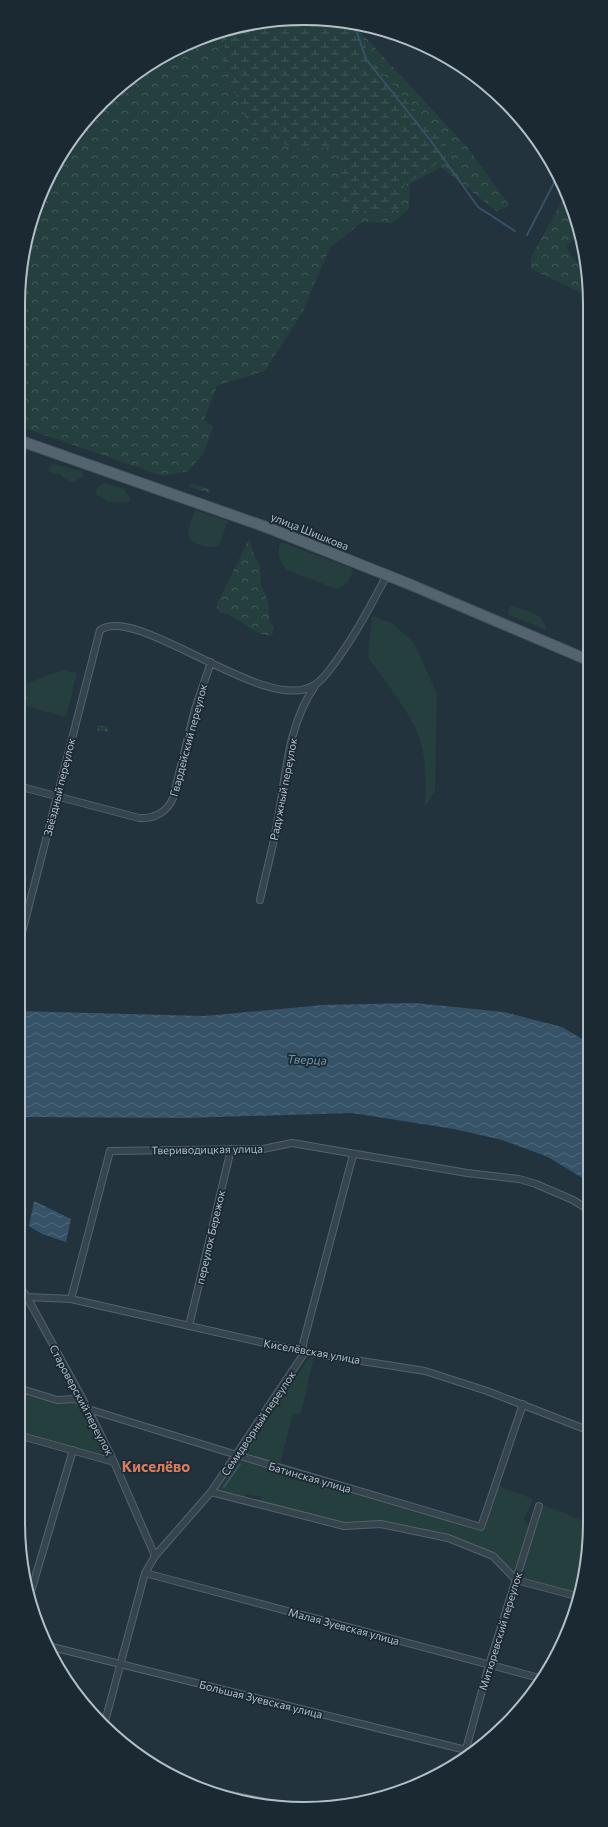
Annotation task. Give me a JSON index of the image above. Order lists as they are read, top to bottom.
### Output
{
  "streets": {
    "main road": ["улица Шишкова"],
    "street": [
      "Гвардейский переулок",
      "Звёздный переулок",
      "Радужный переулок",
      "Твериводицкая улица",
      "переулок Бережок",
      "Киселёвская улица",
      "Староверский переулок",
      "Семидворный переулок",
      "Батинская улица",
      "Малая Зуевская улица",
      "Митюревский переулок",
      "Большая Зуевская улица"
    ]
  },
  "crossings": [
    ["Гвардейский переулок", "Звёздный переулок"],
    ["Твериводицкая улица", "переулок Бережок"],
    ["Твериводицкая улица", "Киселёвская улица"],
    ["Твериводицкая улица", "Семидворный переулок"],
    ["переулок Бережок", "Киселёвская улица"],
    ["Киселёвская улица", "Староверский переулок"],
    ["Киселёвская улица", "Семидворный переулок"],
    ["Киселёвская улица", "Батинская улица"],
    ["Староверский переулок", "Семидворный переулок"],
    ["Староверский переулок", "Батинская улица"],
    ["Семидворный переулок", "Батинская улица"],
    ["Малая Зуевская улица", "Митюревский переулок"],
    ["Митюревский переулок", "Большая Зуевская улица"]
  ],
  "districts": ["Киселёво"],
  "water": ["Тверца"]
}
